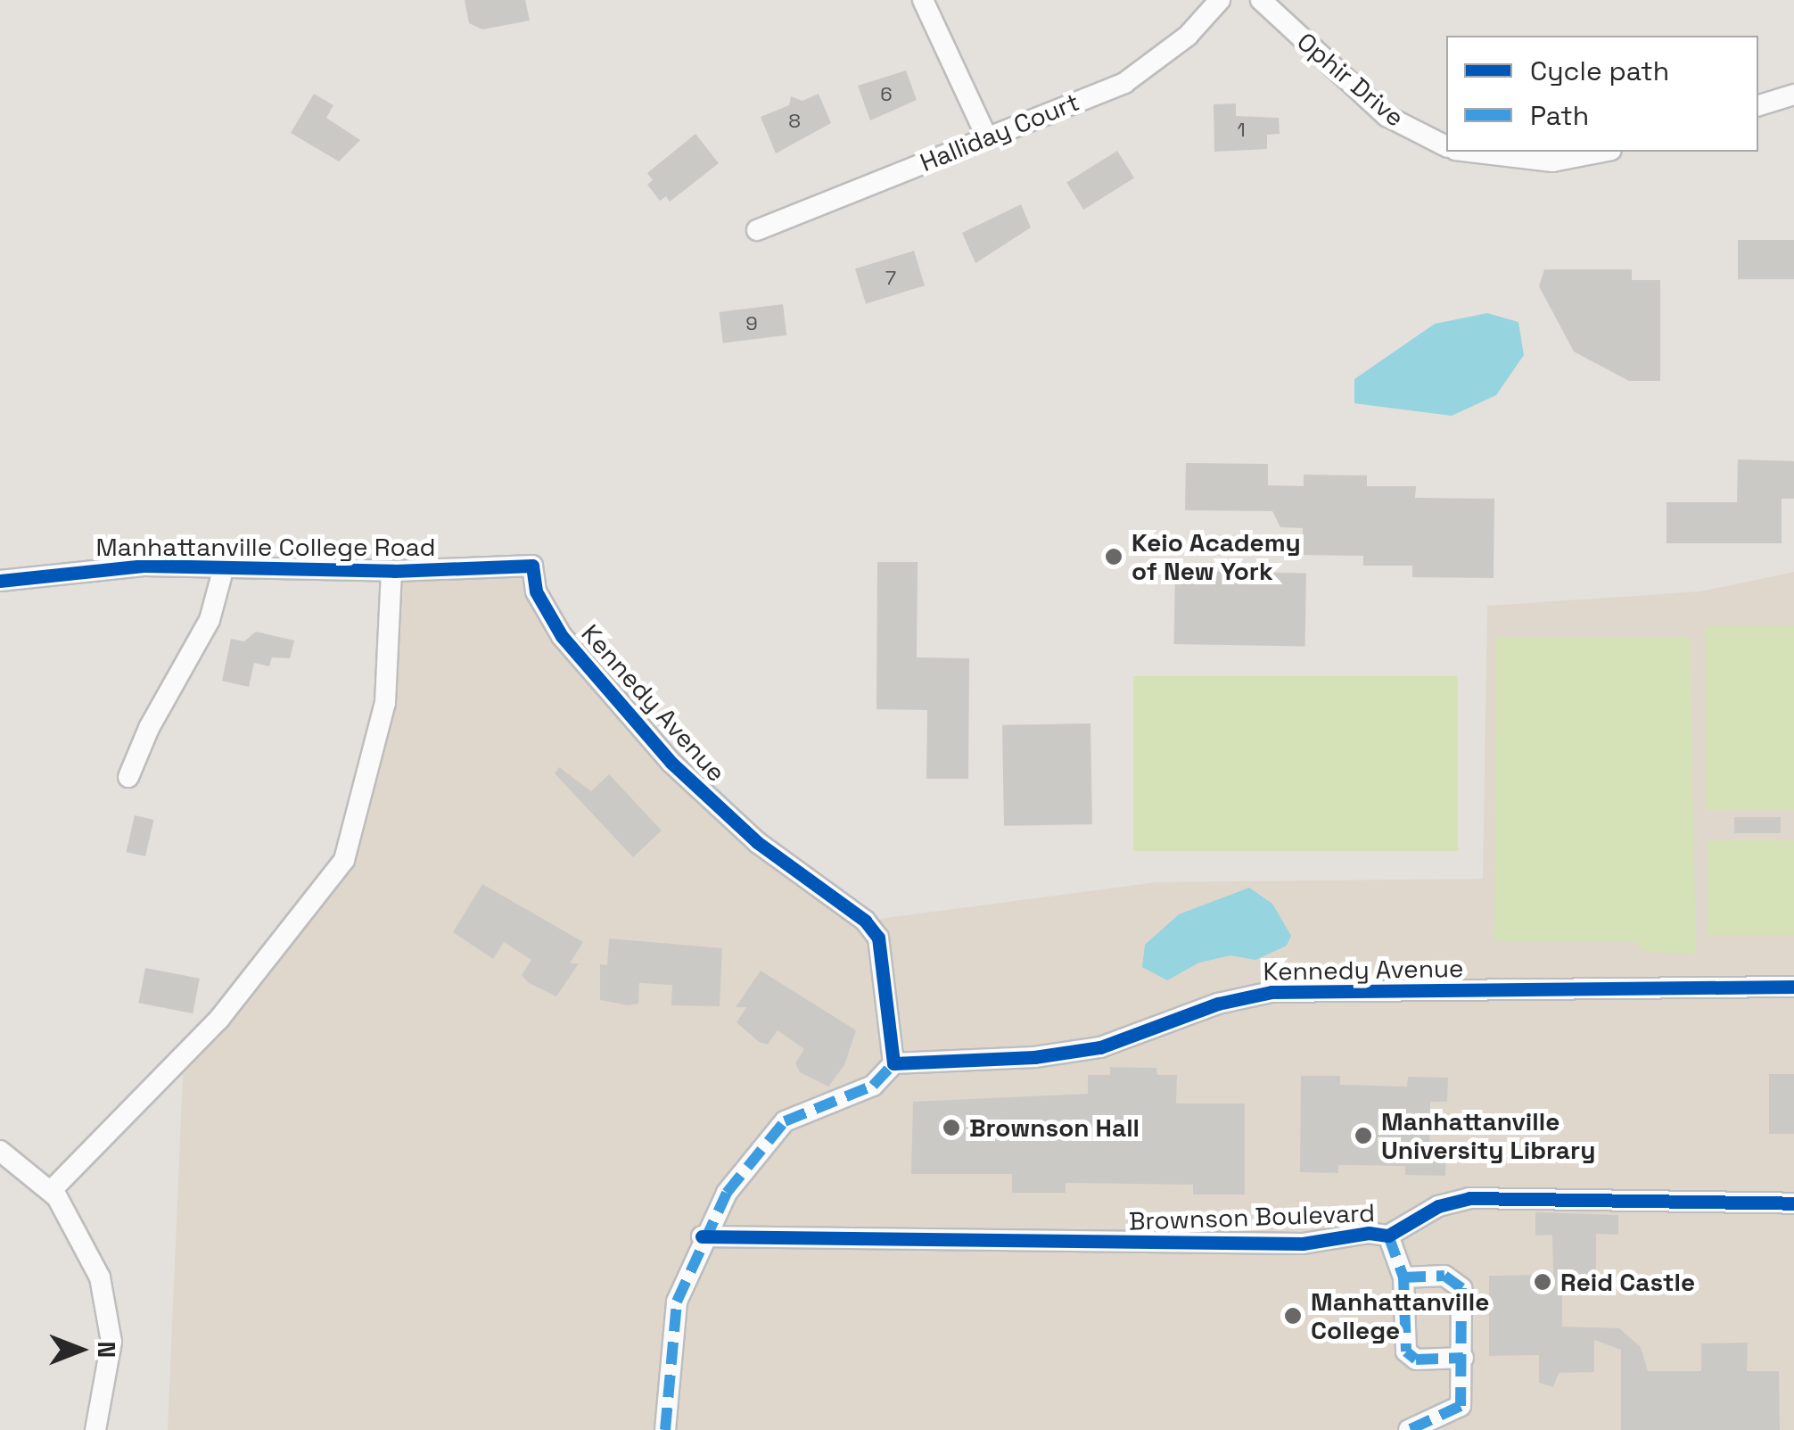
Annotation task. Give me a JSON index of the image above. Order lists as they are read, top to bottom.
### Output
{
  "streets": {
    "street": [
      "Ophir Drive",
      "Halliday Court",
      "Manhattanville College Road",
      "Kennedy Avenue",
      "Brownson Boulevard"
    ]
  },
  "crossings": [
    ["Manhattanville College Road", "Kennedy Avenue"]
  ],
  "places": [
    "Keio Academy of New York",
    "Brownson Hall",
    "Manhattanville University Library",
    "Reid Castle",
    "Manhattanville College"
  ],
  "house_numbers": [
    "6",
    "8",
    "1",
    "7",
    "9"
  ],
  "legend": ["Cycle path", "Path"],
  "north": "right"
}
